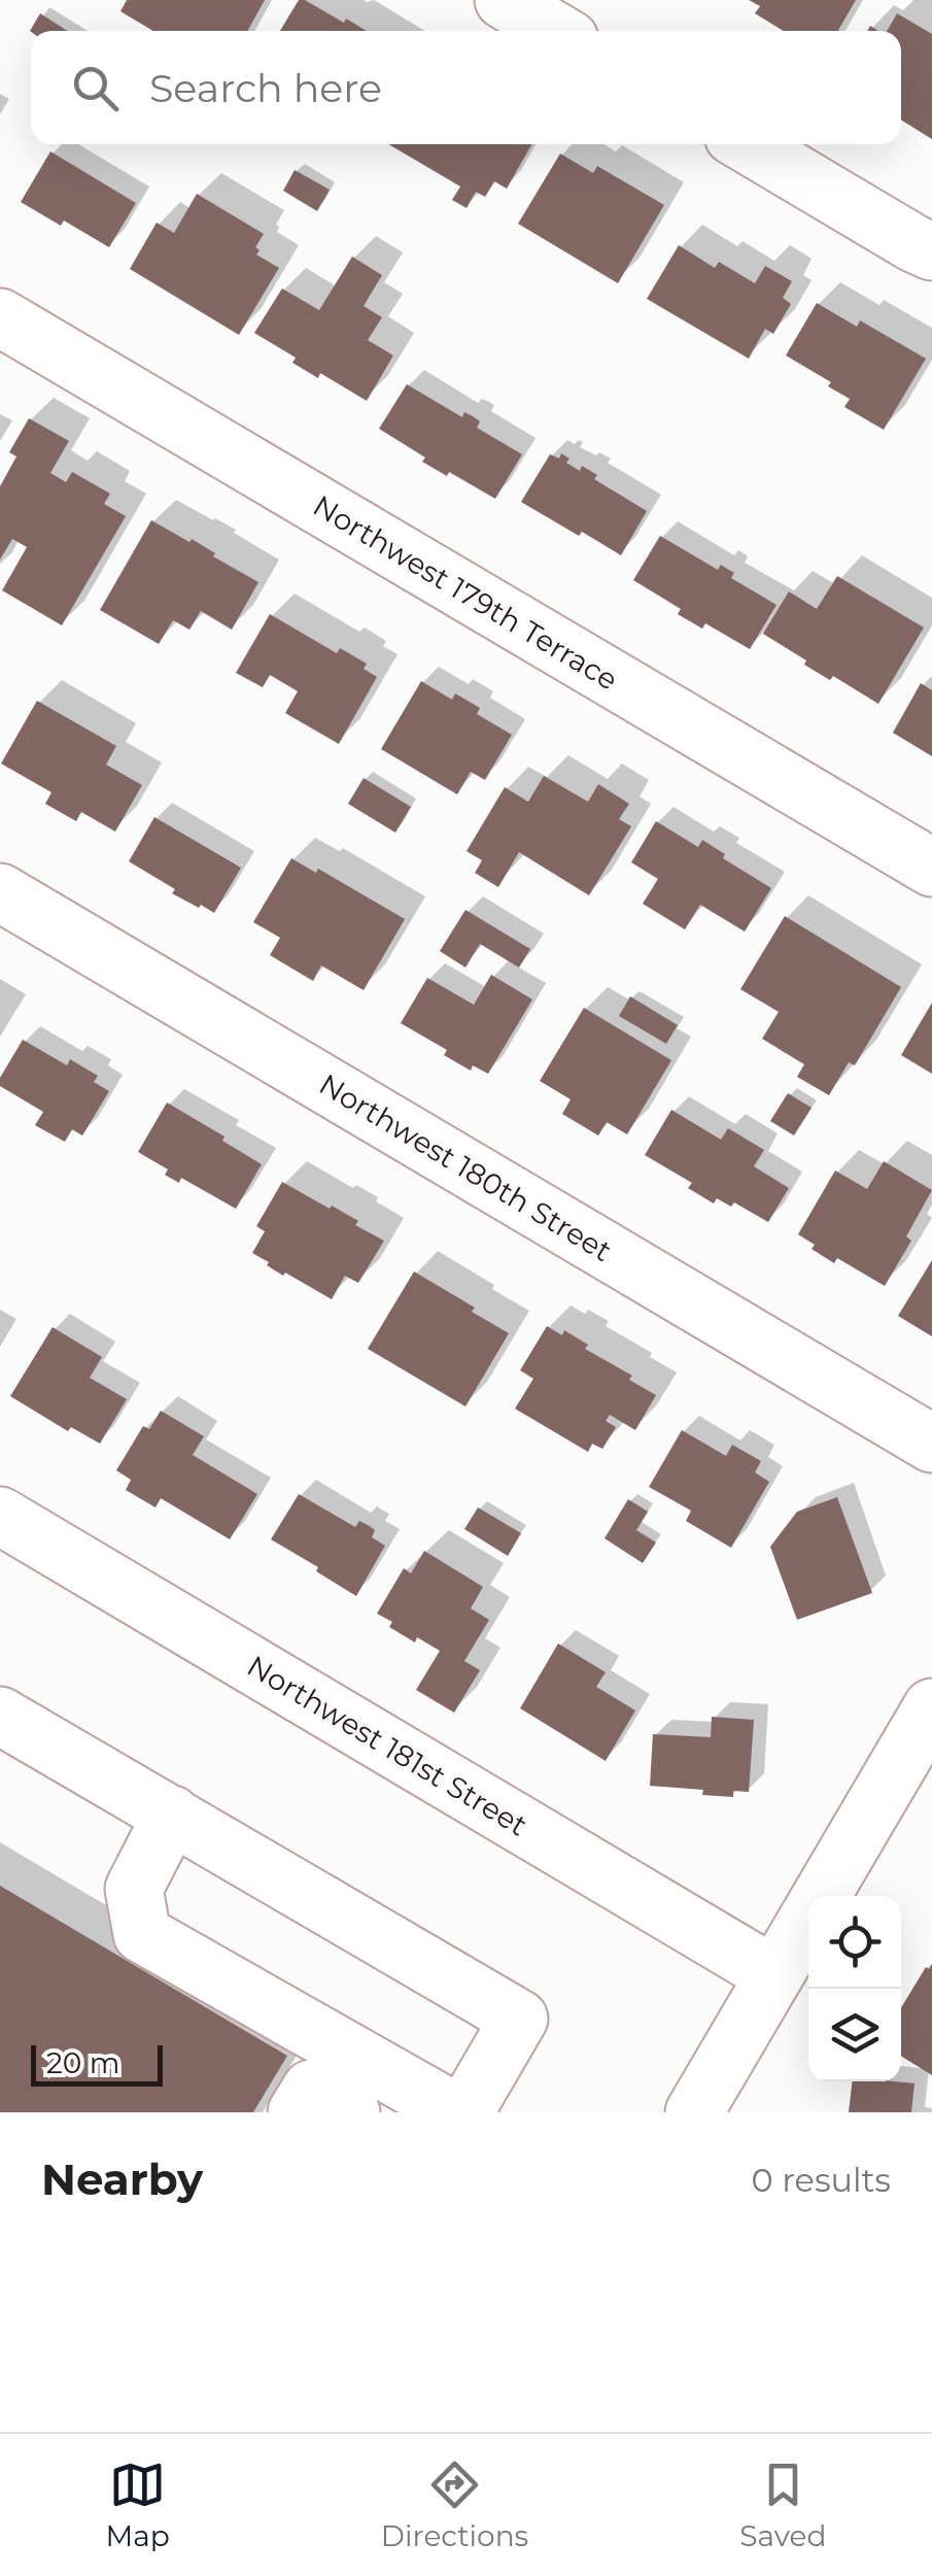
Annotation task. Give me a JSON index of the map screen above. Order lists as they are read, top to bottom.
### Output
{
  "streets": {
    "street": ["Northwest 179th Terrace", "Northwest 180th Street", "Northwest 181st Street"]
  },
  "scale_bar": "20 m",
  "page": {
    "search": "Search here",
    "scale": "20 m",
    "heading": ["Nearby", "0 results"],
    "nav": ["Map", "Directions", "Saved"]
  }
}
